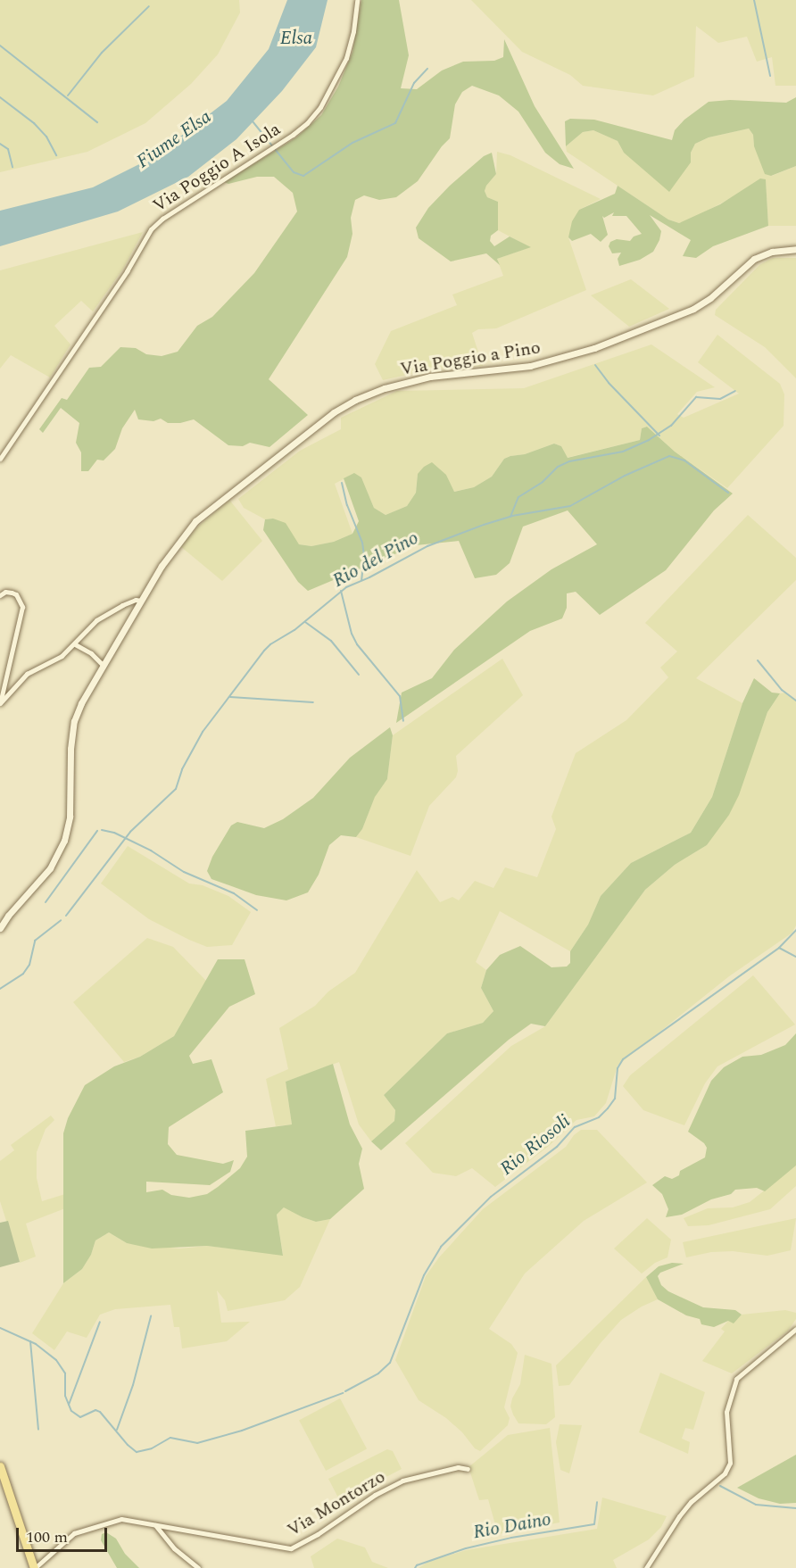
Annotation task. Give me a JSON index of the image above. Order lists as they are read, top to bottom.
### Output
{
  "streets": {
    "street": ["Via Poggio A Isola", "Via Poggio a Pino", "Via Montorzo"]
  },
  "water": [
    "Elsa",
    "Fiume Elsa",
    "Rio del Pino",
    "Rio Riosoli",
    "Rio Daino"
  ],
  "scale_bar": "100 m"
}
